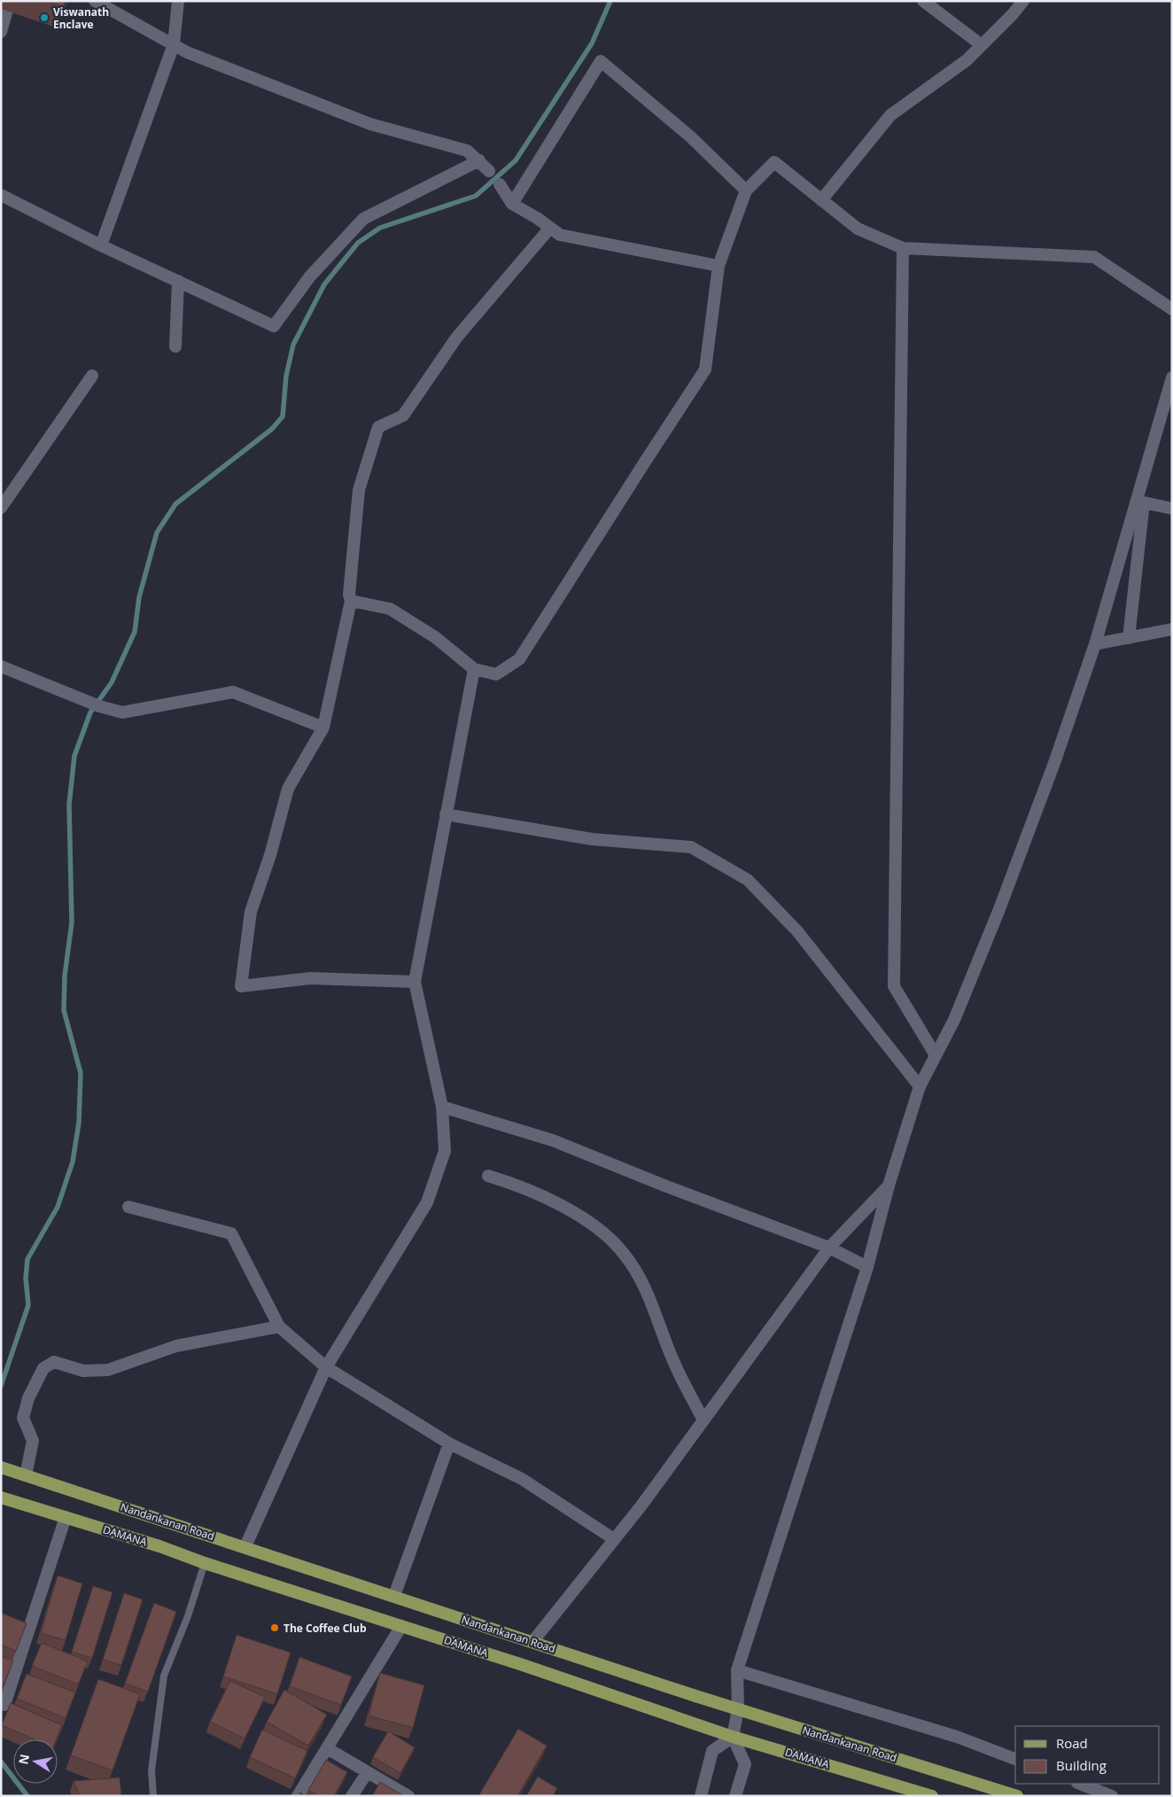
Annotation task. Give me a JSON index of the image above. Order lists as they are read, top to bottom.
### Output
{
  "streets": {
    "main road": ["Nandankanan Road", "DAMANA"]
  },
  "places": ["Viswanath Enclave", "The Coffee Club"],
  "legend": ["Road", "Building"],
  "north": "left"
}
